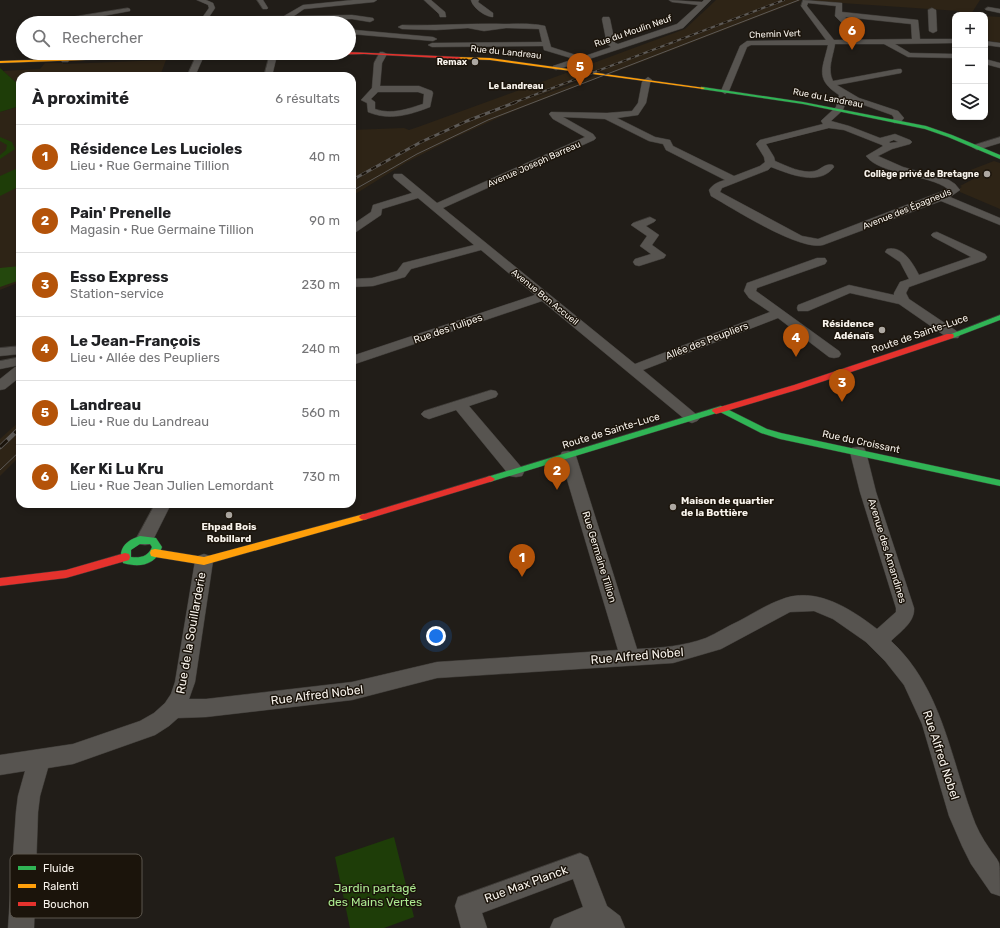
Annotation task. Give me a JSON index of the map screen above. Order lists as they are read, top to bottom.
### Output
{
  "streets": {
    "street": [
      "Rue du Moulin Neuf",
      "Chemin Vert",
      "Rue du Landreau",
      "Avenue Joseph Barreau",
      "Avenue des Épagneuls",
      "Avenue Bon Accueil",
      "Rue des Tulipes",
      "Route de Sainte-Luce",
      "Allée des Peupliers",
      "Rue du Croissant",
      "Avenue des Amandines",
      "Rue Germaine Tillion",
      "Rue de la Souillarderie",
      "Rue Alfred Nobel",
      "Rue Max Planck"
    ]
  },
  "crossings": [
    ["Rue du Moulin Neuf", "Rue du Landreau"],
    ["Chemin Vert", "Rue du Landreau"],
    ["Avenue Joseph Barreau", "Avenue Bon Accueil"],
    ["Avenue Bon Accueil", "Rue des Tulipes"],
    ["Avenue Bon Accueil", "Route de Sainte-Luce"],
    ["Avenue Bon Accueil", "Allée des Peupliers"],
    ["Route de Sainte-Luce", "Rue du Croissant"],
    ["Route de Sainte-Luce", "Rue Germaine Tillion"],
    ["Route de Sainte-Luce", "Rue de la Souillarderie"],
    ["Rue du Croissant", "Avenue des Amandines"],
    ["Avenue des Amandines", "Rue Alfred Nobel"],
    ["Rue Germaine Tillion", "Rue Alfred Nobel"],
    ["Rue de la Souillarderie", "Rue Alfred Nobel"]
  ],
  "districts": ["Le Landreau"],
  "parks": ["Jardin partagé des Mains Vertes"],
  "places": [
    "Remax",
    "Collège privé de Bretagne",
    "Résidence Adénaïs",
    "Maison de quartier de la Bottière",
    "Ehpad Bois Robillard"
  ],
  "legend": ["Fluide", "Ralenti", "Bouchon"],
  "page": {
    "map_buttons": ["+", "−"],
    "search": "Rechercher",
    "pins": [
      "6",
      "5",
      "4",
      "3",
      "2",
      "1"
    ],
    "heading": ["À proximité", "6 résultats"],
    "list": [
      {
        "mark": "1",
        "name": "Résidence Les Lucioles",
        "note": "Lieu · Rue Germaine Tillion",
        "value": "40 m"
      },
      {
        "mark": "2",
        "name": "Pain' Prenelle",
        "note": "Magasin · Rue Germaine Tillion",
        "value": "90 m"
      },
      {
        "mark": "3",
        "name": "Esso Express",
        "note": "Station-service",
        "value": "230 m"
      },
      {
        "mark": "4",
        "name": "Le Jean-François",
        "note": "Lieu · Allée des Peupliers",
        "value": "240 m"
      },
      {
        "mark": "5",
        "name": "Landreau",
        "note": "Lieu · Rue du Landreau",
        "value": "560 m"
      },
      {
        "mark": "6",
        "name": "Ker Ki Lu Kru",
        "note": "Lieu · Rue Jean Julien Lemordant",
        "value": "730 m"
      }
    ]
  }
}
